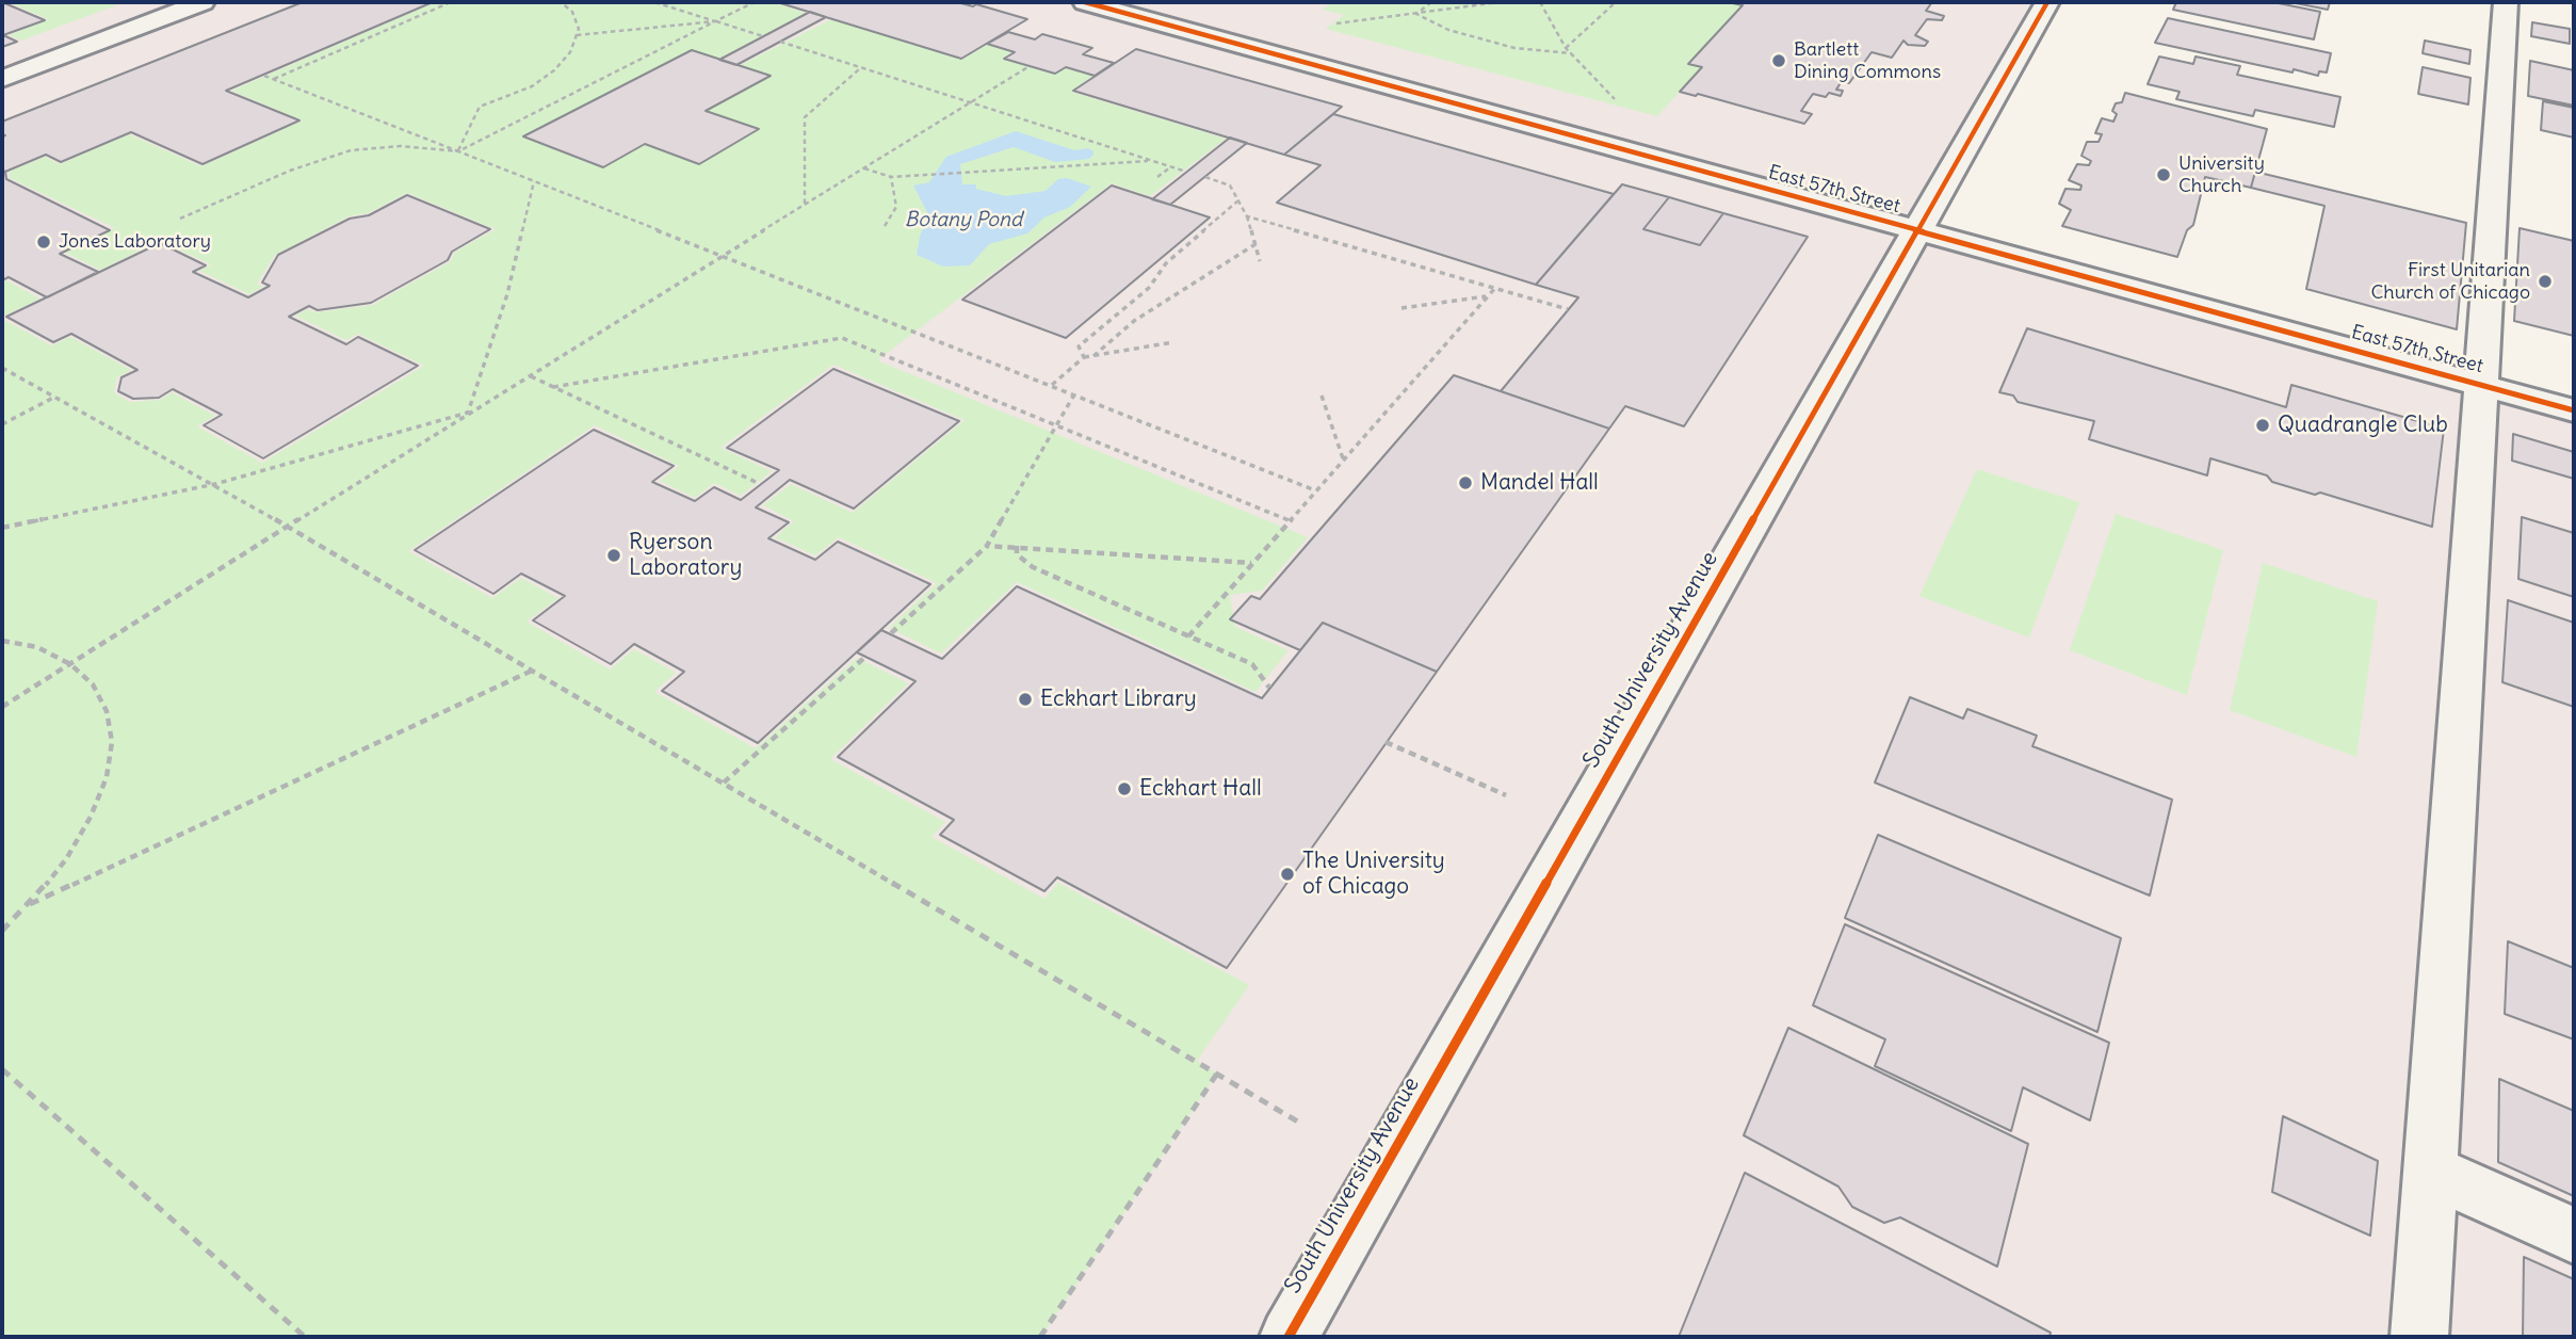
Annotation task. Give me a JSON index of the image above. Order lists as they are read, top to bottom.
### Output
{
  "streets": {
    "street": ["East 57th Street", "South University Avenue"]
  },
  "crossings": [
    ["East 57th Street", "South University Avenue"]
  ],
  "water": ["Botany Pond"],
  "places": [
    "Bartlett Dining Commons",
    "University Church",
    "Jones Laboratory",
    "First Unitarian Church of Chicago",
    "Quadrangle Club",
    "Mandel Hall",
    "Ryerson Laboratory",
    "Eckhart Library",
    "Eckhart Hall",
    "The University of Chicago"
  ]
}
